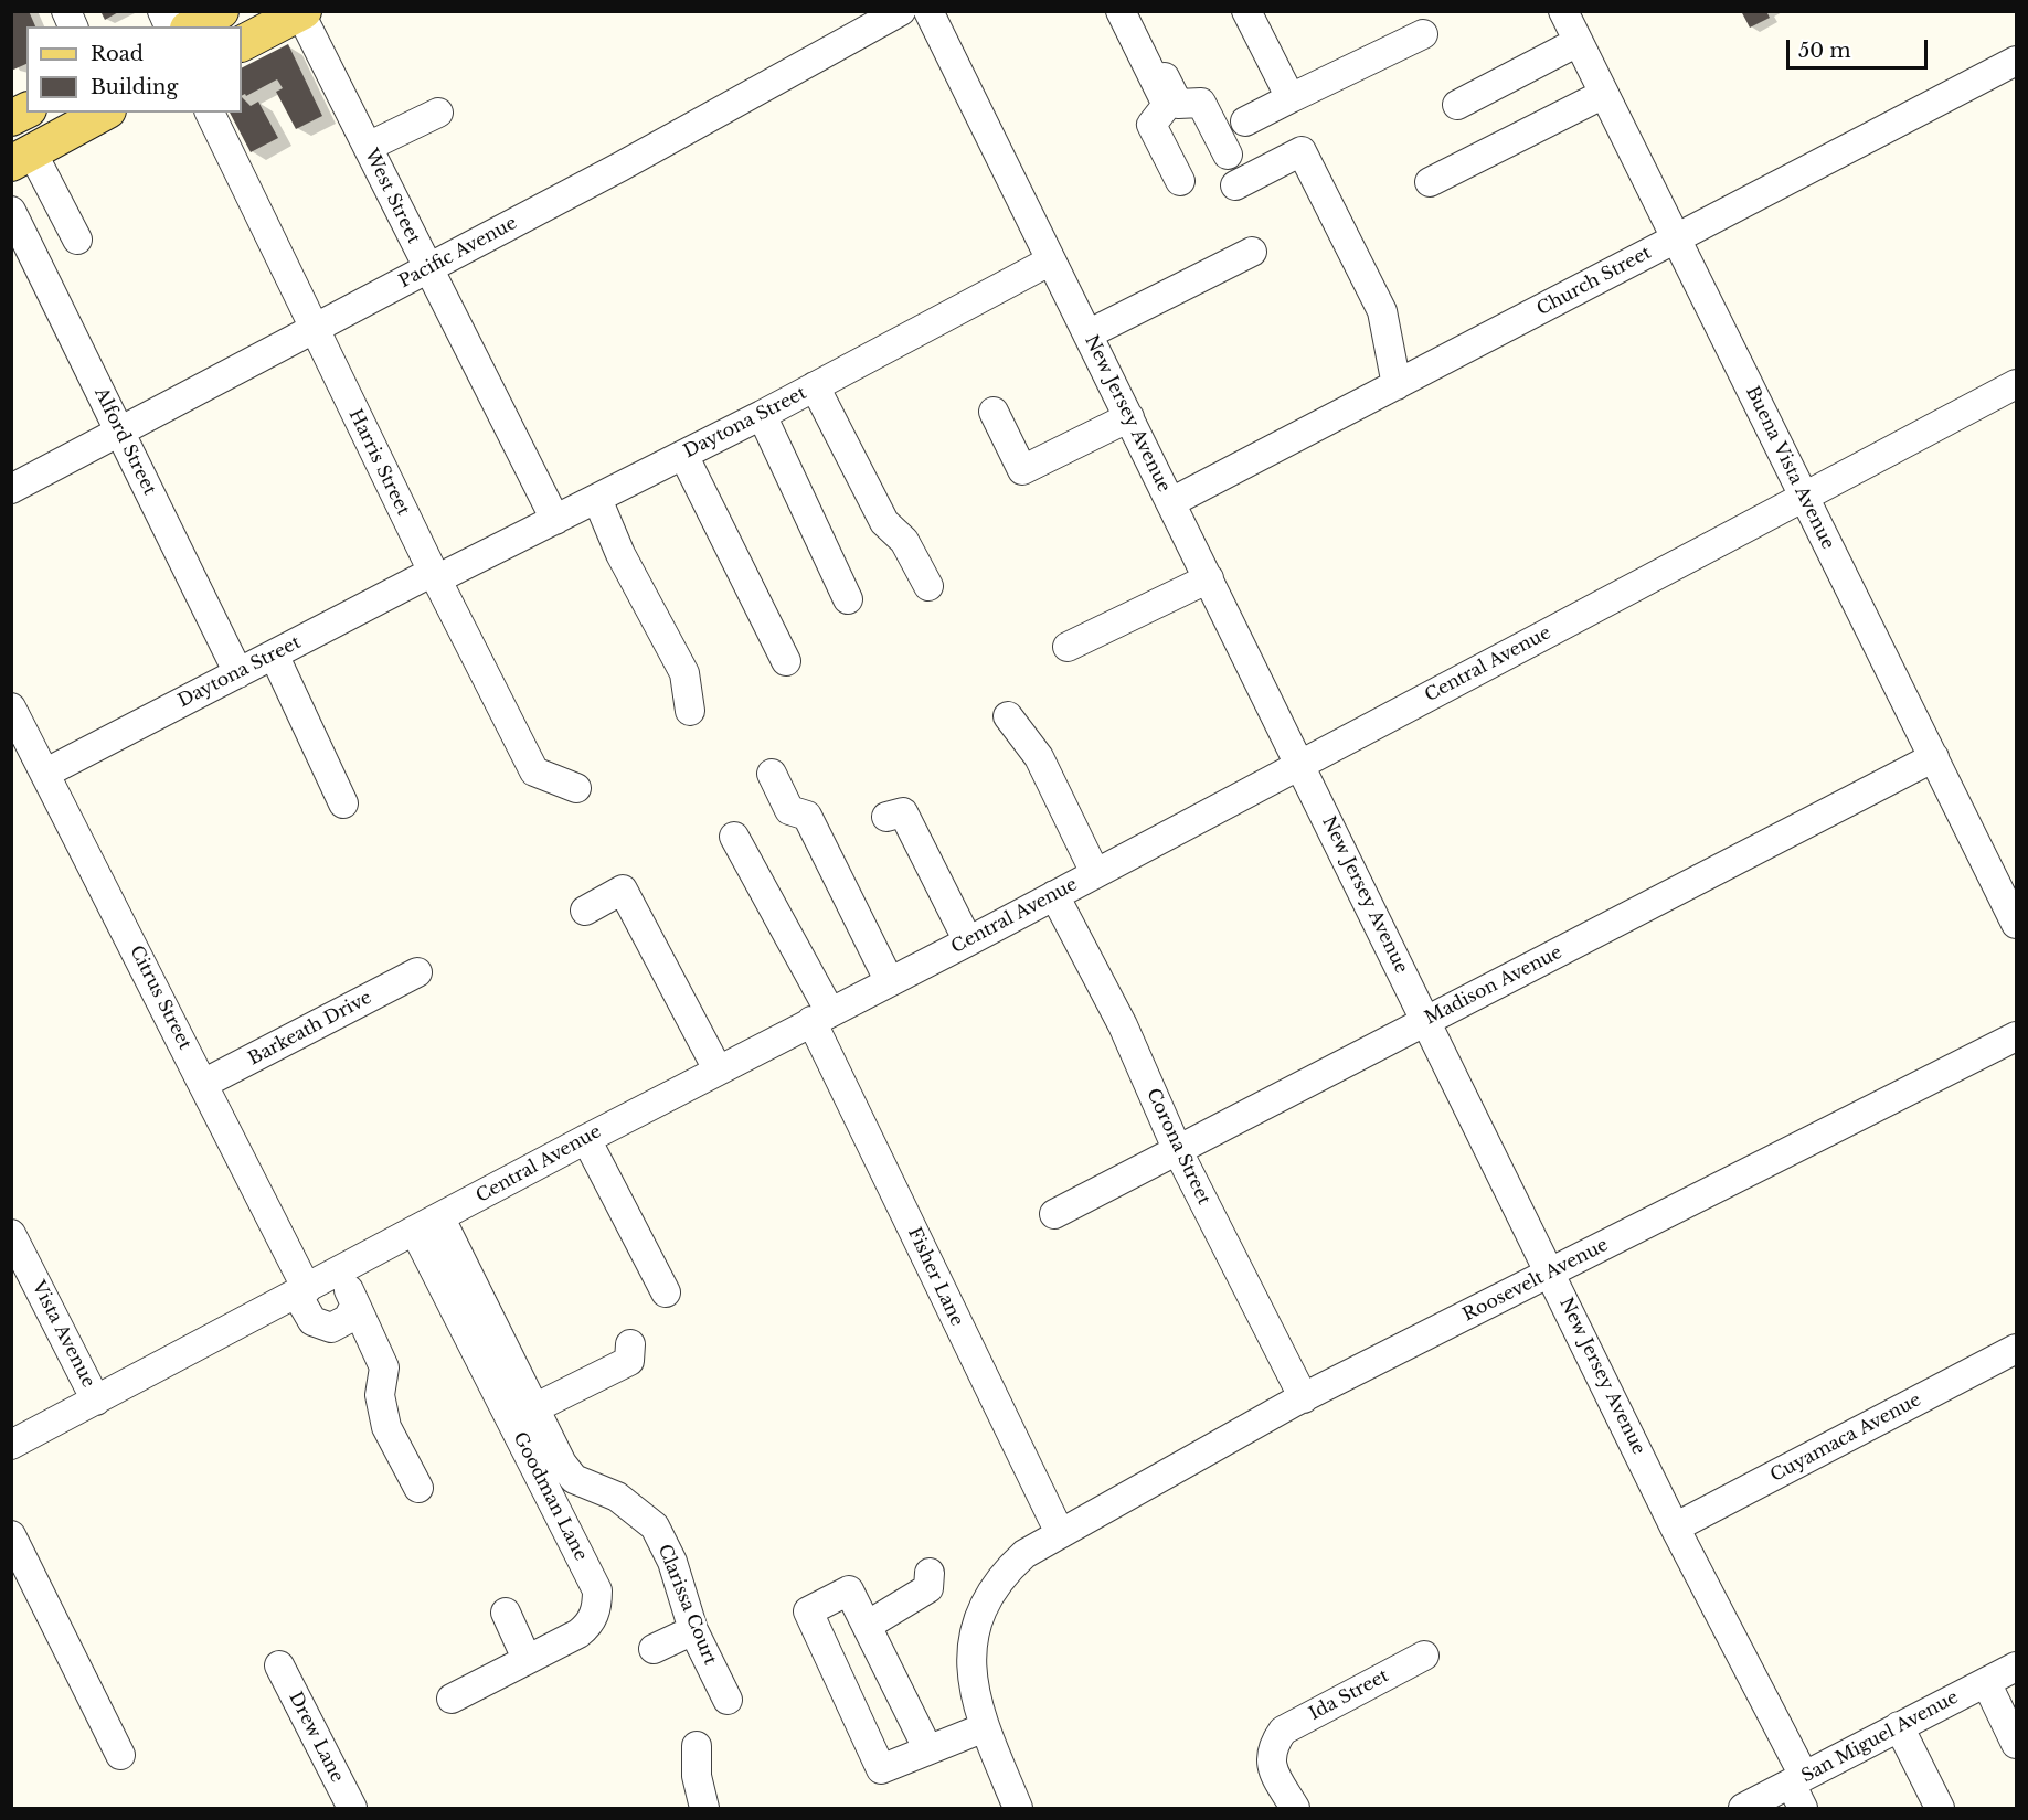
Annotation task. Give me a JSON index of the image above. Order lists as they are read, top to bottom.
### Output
{
  "streets": {
    "street": [
      "West Street",
      "Pacific Avenue",
      "Church Street",
      "New Jersey Avenue",
      "Daytona Street",
      "Alford Street",
      "Harris Street",
      "Buena Vista Avenue",
      "Central Avenue",
      "Madison Avenue",
      "Citrus Street",
      "Barkeath Drive",
      "Corona Street",
      "Fisher Lane",
      "Roosevelt Avenue",
      "Vista Avenue",
      "Cuyamaca Avenue",
      "Goodman Lane",
      "Clarissa Court",
      "Ida Street",
      "Drew Lane",
      "San Miguel Avenue"
    ]
  },
  "crossings": [
    ["West Street", "Pacific Avenue"],
    ["West Street", "Daytona Street"],
    ["Pacific Avenue", "Alford Street"],
    ["Pacific Avenue", "Harris Street"],
    ["Church Street", "New Jersey Avenue"],
    ["Church Street", "Buena Vista Avenue"],
    ["New Jersey Avenue", "Daytona Street"],
    ["New Jersey Avenue", "Central Avenue"],
    ["New Jersey Avenue", "Madison Avenue"],
    ["New Jersey Avenue", "Roosevelt Avenue"],
    ["New Jersey Avenue", "Cuyamaca Avenue"],
    ["New Jersey Avenue", "San Miguel Avenue"],
    ["Daytona Street", "Alford Street"],
    ["Daytona Street", "Harris Street"],
    ["Daytona Street", "Citrus Street"],
    ["Buena Vista Avenue", "Central Avenue"],
    ["Buena Vista Avenue", "Madison Avenue"],
    ["Central Avenue", "Citrus Street"],
    ["Central Avenue", "Corona Street"],
    ["Central Avenue", "Fisher Lane"],
    ["Central Avenue", "Vista Avenue"],
    ["Central Avenue", "Goodman Lane"],
    ["Central Avenue", "Clarissa Court"],
    ["Madison Avenue", "Corona Street"],
    ["Citrus Street", "Barkeath Drive"],
    ["Corona Street", "Roosevelt Avenue"],
    ["Fisher Lane", "Roosevelt Avenue"]
  ],
  "legend": ["Road", "Building"],
  "scale_bar": "50 m"
}
